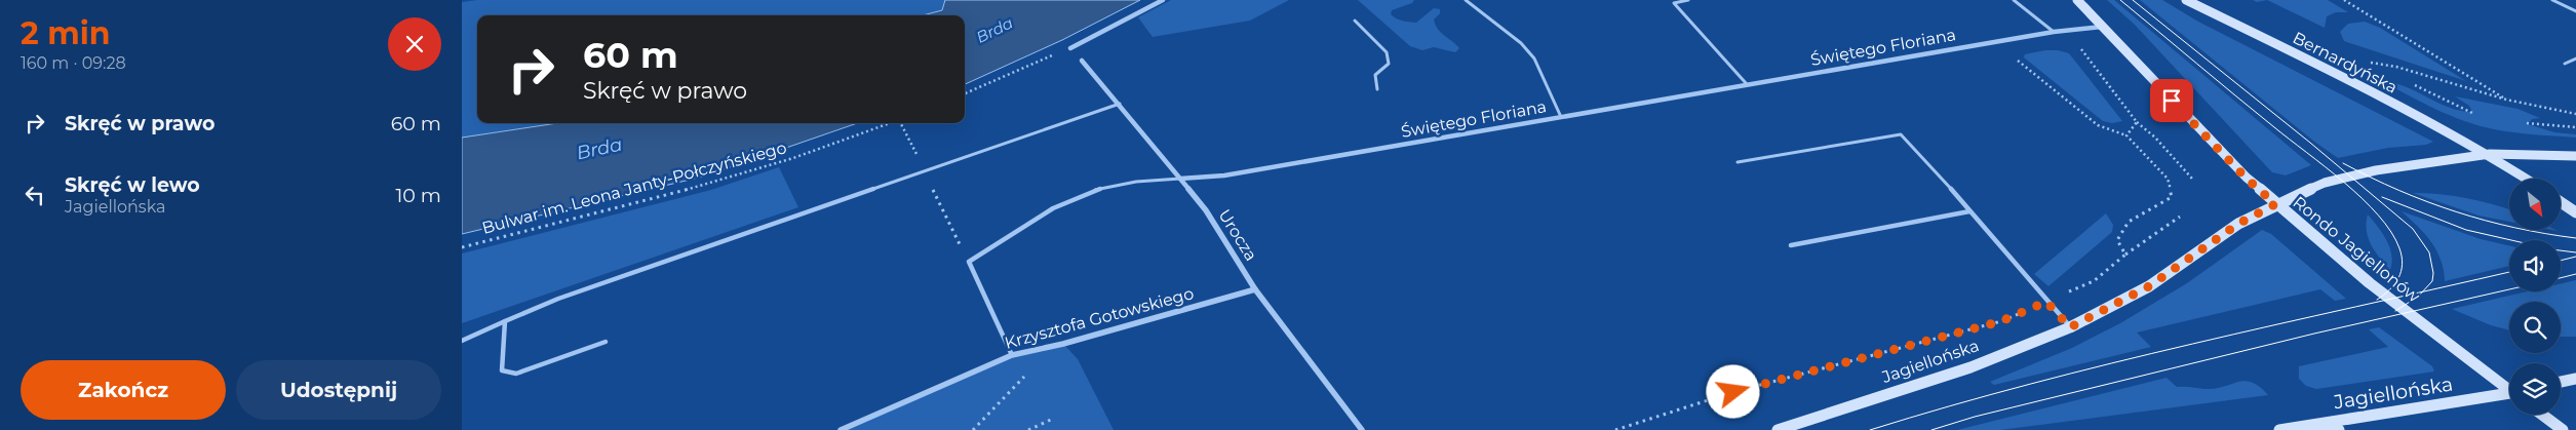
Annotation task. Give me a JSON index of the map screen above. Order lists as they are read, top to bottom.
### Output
{
  "streets": {
    "main road": ["Bernardyńska", "Rondo Jagiellonów", "Jagiellońska"],
    "street": ["Świętego Floriana", "Urocza", "Krzysztofa Gotowskiego"],
    "path": ["Bulwar im. Leona Janty-Połczyńskiego"]
  },
  "crossings": [
    ["Świętego Floriana", "Urocza"],
    ["Świętego Floriana", "Krzysztofa Gotowskiego"],
    ["Bernardyńska", "Rondo Jagiellonów"],
    ["Urocza", "Krzysztofa Gotowskiego"],
    ["Rondo Jagiellonów", "Jagiellońska"]
  ],
  "water": ["Brda"],
  "north": "bottom right",
  "page": {
    "heading": ["2 min", "160 m · 09:28"],
    "turn": ["60 m", "Skręć w prawo"],
    "list": [
      {
        "name": "Skręć w prawo",
        "value": "60 m"
      },
      {
        "name": "Skręć w lewo",
        "note": "Jagiellońska",
        "value": "10 m"
      }
    ],
    "buttons": ["Zakończ", "Udostępnij"]
  }
}
